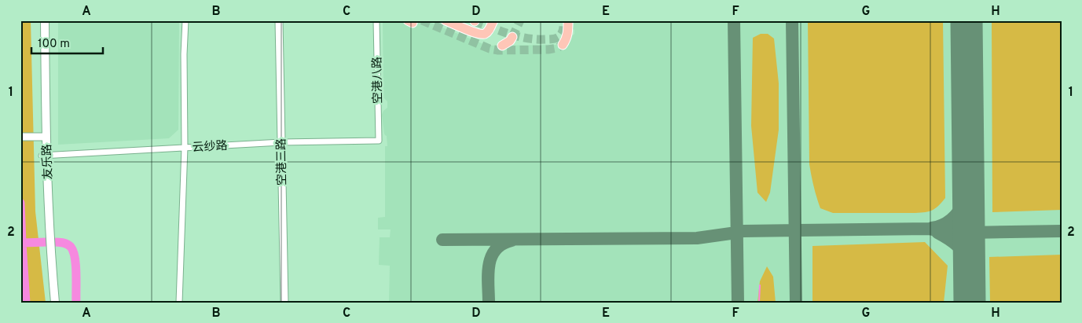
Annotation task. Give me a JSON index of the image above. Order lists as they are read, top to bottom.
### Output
{
  "streets": {
    "main road": ["友乐路"],
    "street": ["空港八路", "云纱路", "空港三路"]
  },
  "crossings": [
    ["空港八路", "云纱路"],
    ["云纱路", "友乐路"],
    ["云纱路", "空港三路"]
  ],
  "scale_bar": "100 m",
  "grid": {
    "columns": [
      "A",
      "B",
      "C",
      "D",
      "E",
      "F",
      "G",
      "H"
    ],
    "rows": ["1", "2"]
  }
}
